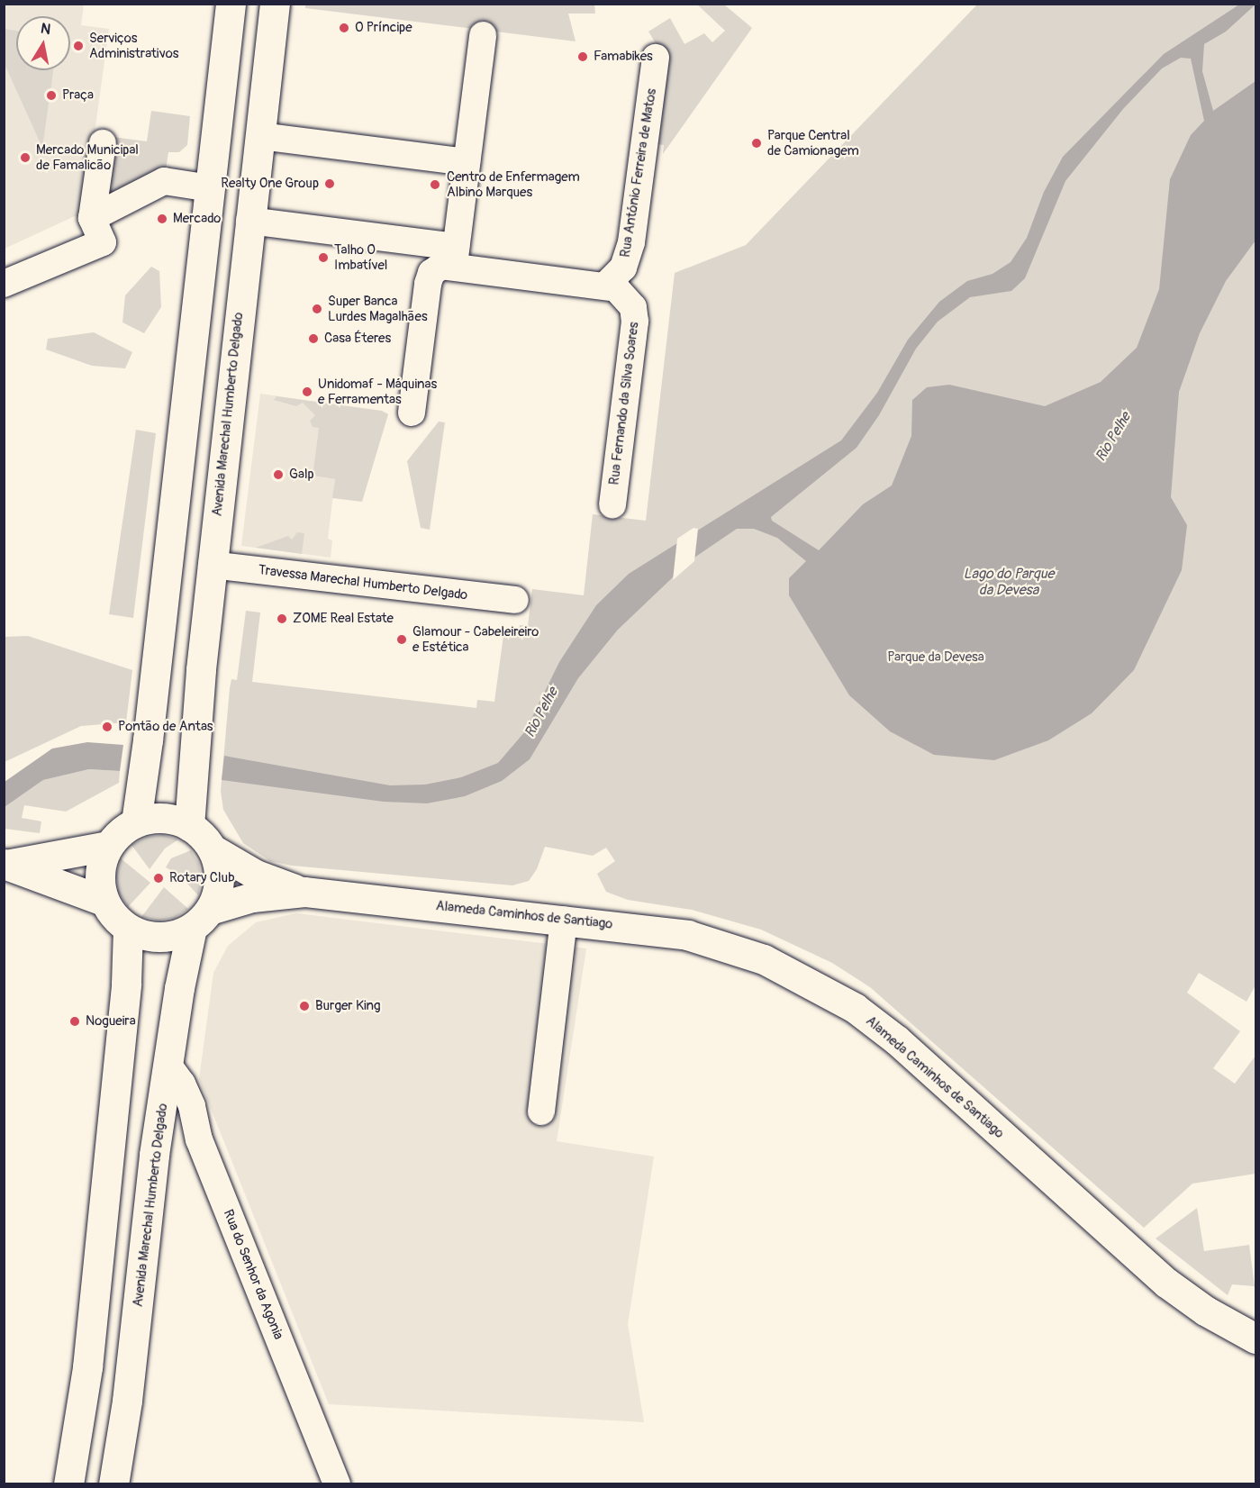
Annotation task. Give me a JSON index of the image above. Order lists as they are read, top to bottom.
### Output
{
  "streets": {
    "main road": ["Avenida Marechal Humberto Delgado", "Alameda Caminhos de Santiago"],
    "street": [
      "Rua António Ferreira de Matos",
      "Rua Fernando da Silva Soares",
      "Travessa Marechal Humberto Delgado",
      "Rua do Senhor da Agonia"
    ]
  },
  "crossings": [
    ["Rua António Ferreira de Matos", "Rua Fernando da Silva Soares"],
    ["Avenida Marechal Humberto Delgado", "Travessa Marechal Humberto Delgado"],
    ["Avenida Marechal Humberto Delgado", "Alameda Caminhos de Santiago"],
    ["Avenida Marechal Humberto Delgado", "Rua do Senhor da Agonia"]
  ],
  "water": ["Rio Pelhe", "Lago do Parque da Devesa"],
  "parks": ["Parque da Devesa"],
  "places": [
    "O Príncipe",
    "Serviços Administrativos",
    "Famabikes",
    "Praça",
    "Parque Central de Camionagem",
    "Mercado Municipal de Famalicão",
    "Realty One Group",
    "Centro de Enfermagem Albino Marques",
    "Mercado",
    "Talho O Imbatível",
    "Super Banca Lurdes Magalhães",
    "Casa Éteres",
    "Unidomaf - Máquinas e Ferramentas",
    "Galp",
    "ZOME Real Estate",
    "Glamour - Cabeleireiro e Estética",
    "Pontão de Antas",
    "Rotary Club",
    "Burger King",
    "Nogueira"
  ],
  "north": "top"
}
